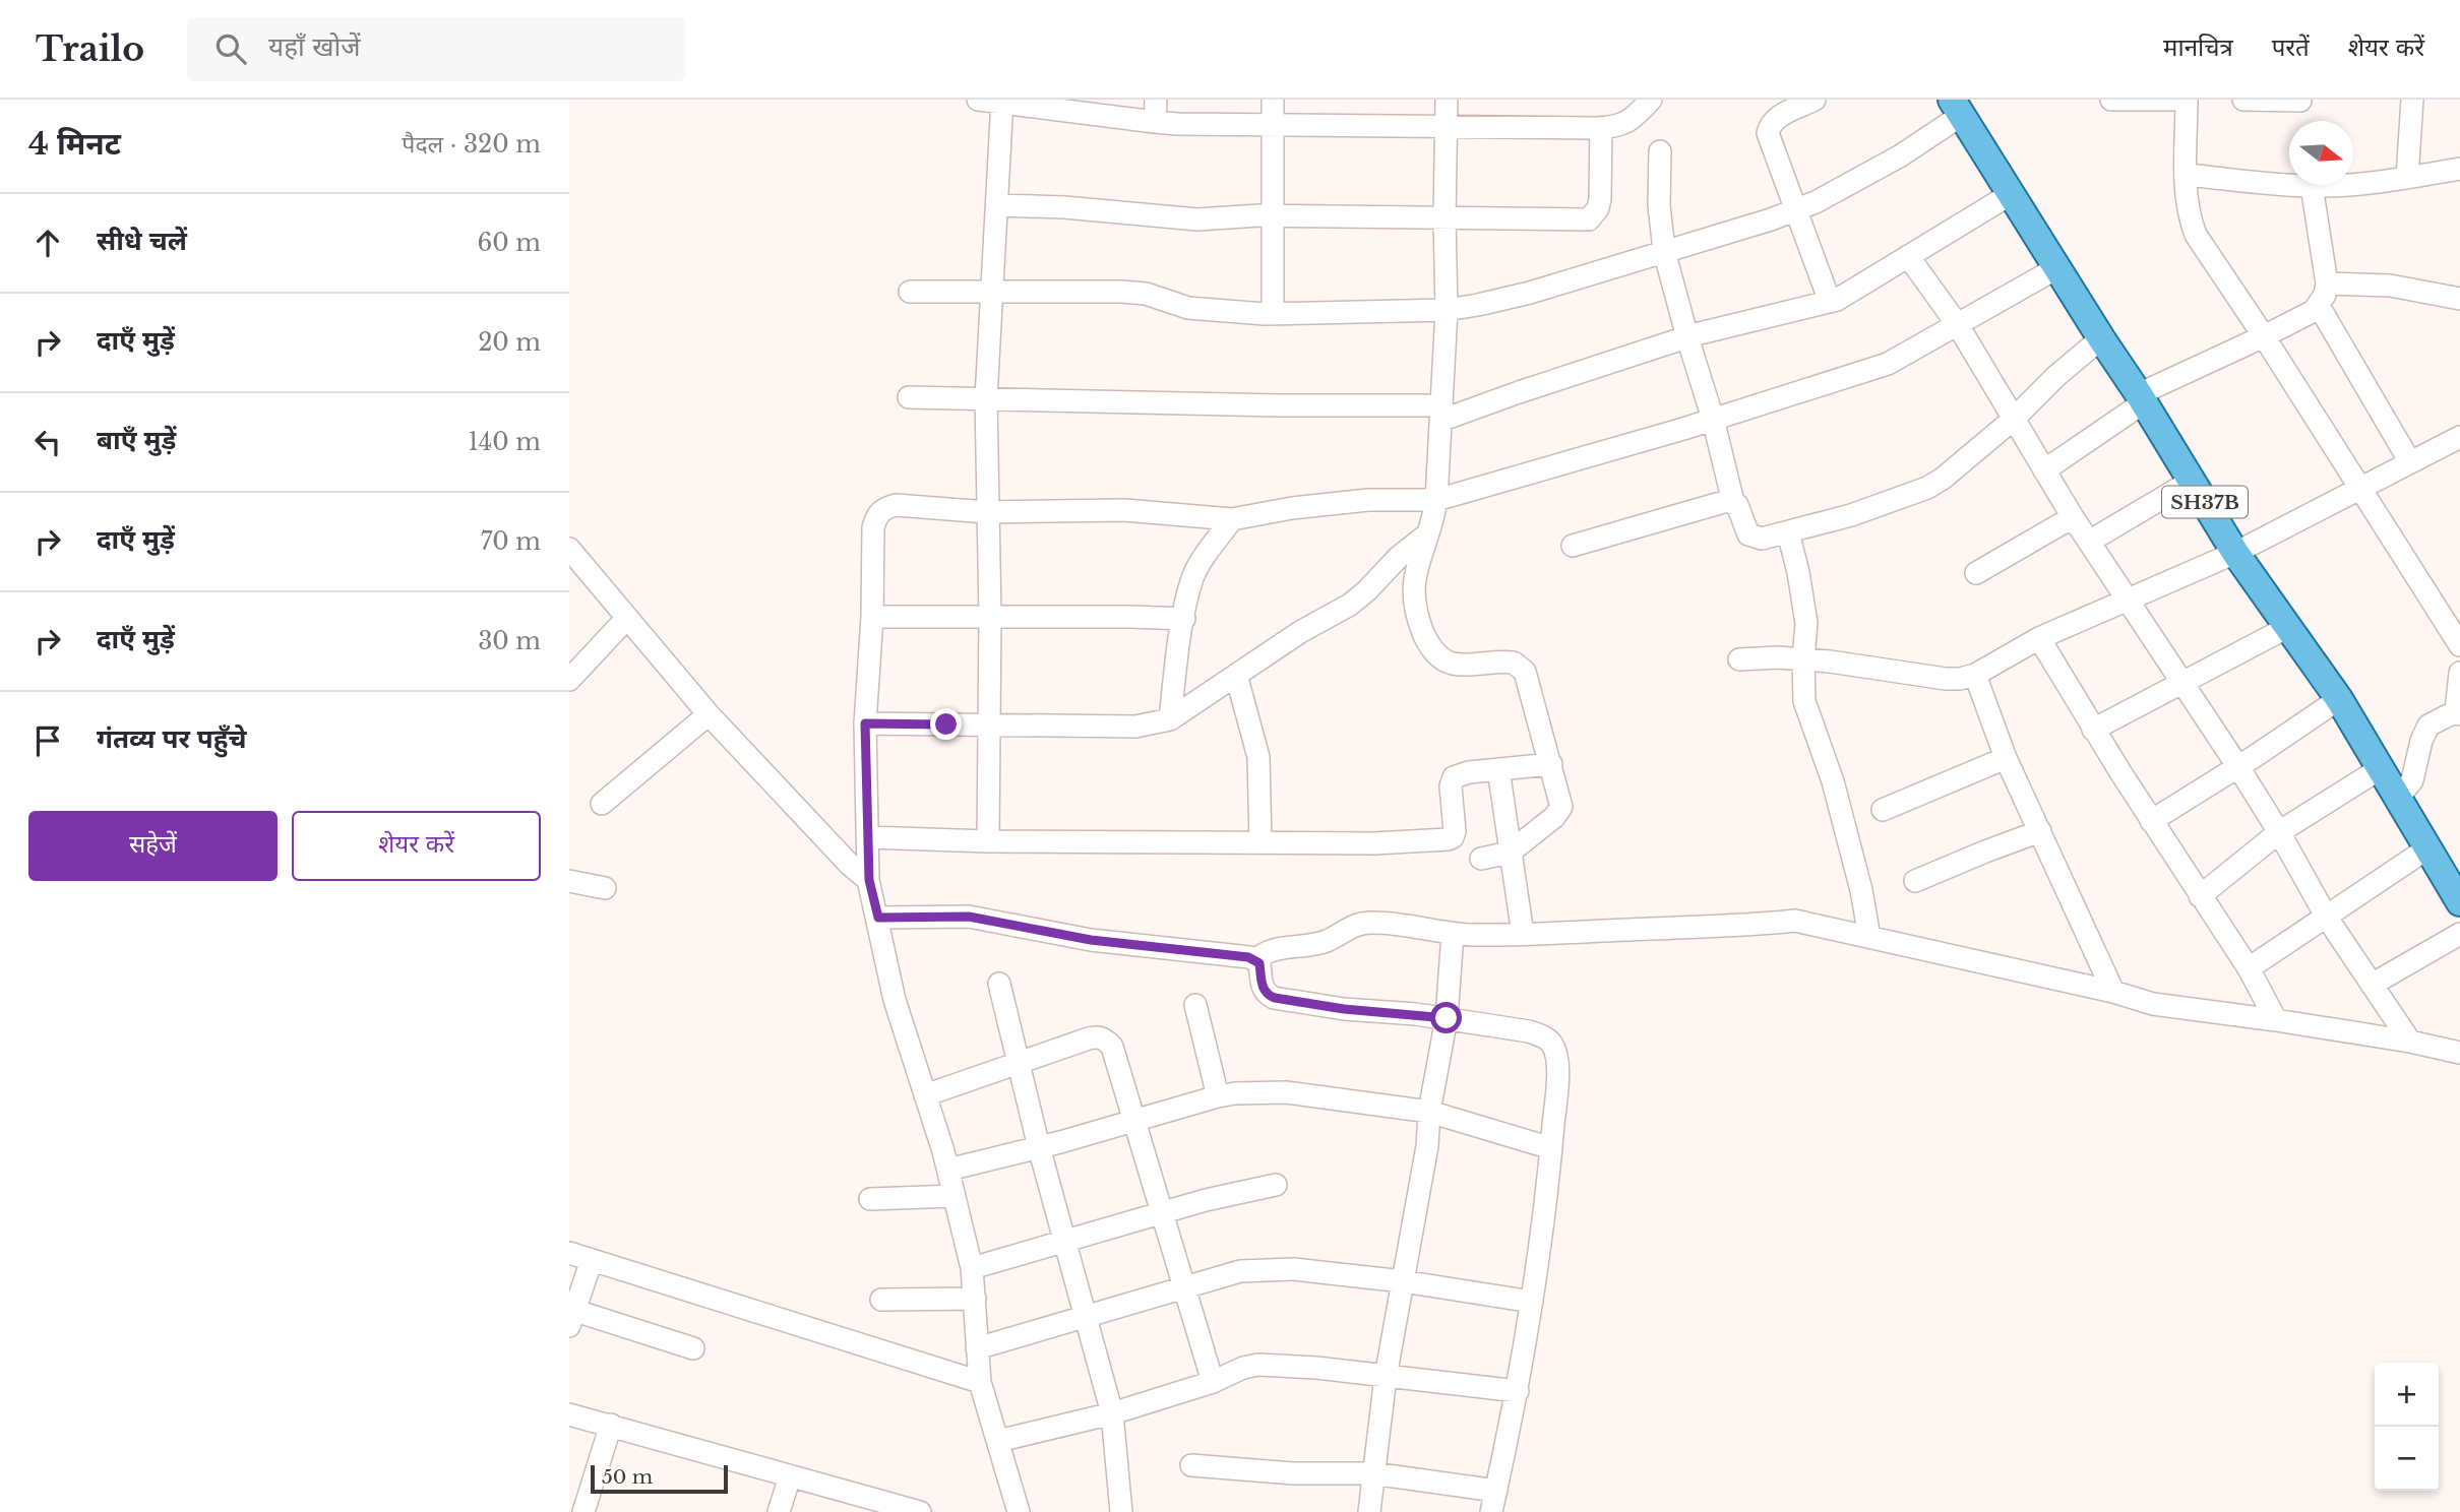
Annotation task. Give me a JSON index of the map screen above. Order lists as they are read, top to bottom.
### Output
{
  "streets": {
    "main road": ["SH37B"]
  },
  "scale_bar": "50 m",
  "north": "right",
  "page": {
    "header": "Trailo",
    "search": "यहाँ खोजें",
    "nav": ["मानचित्र", "परतें", "शेयर करें"],
    "heading": ["4 मिनट", "पैदल · 320 m"],
    "list": [
      ["सीधे चलें", "60 m"],
      ["दाएँ मुड़ें", "20 m"],
      ["बाएँ मुड़ें", "140 m"],
      ["दाएँ मुड़ें", "70 m"],
      ["दाएँ मुड़ें", "30 m"],
      "गंतव्य पर पहुँचे"
    ],
    "buttons": ["सहेजें", "शेयर करें"],
    "map_buttons": ["+", "−"],
    "scale": "50 m"
  }
}
